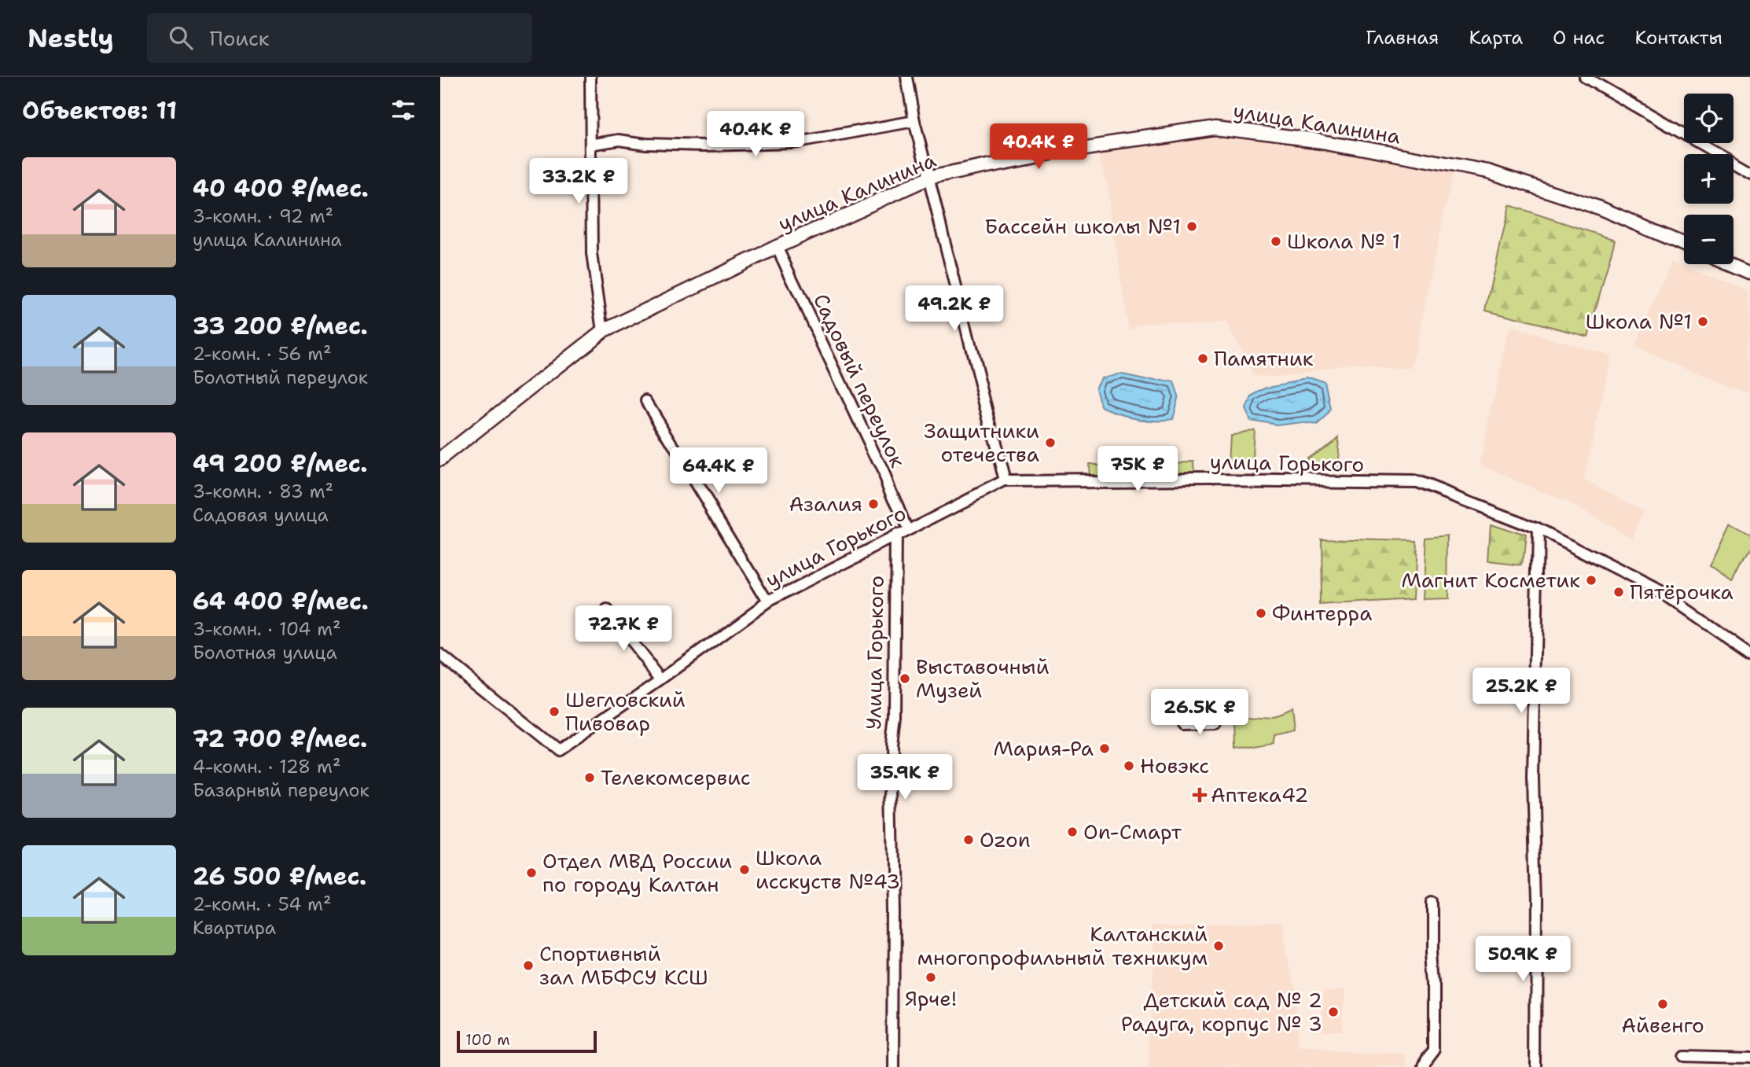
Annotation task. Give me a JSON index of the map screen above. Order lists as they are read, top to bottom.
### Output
{
  "streets": {
    "street": [
      "улица Калинина",
      "Садовый переулок",
      "улица Горького",
      "Улица Горького"
    ]
  },
  "crossings": [
    ["улица Калинина", "Садовый переулок"],
    ["Садовый переулок", "улица Горького"],
    ["улица Горького", "Улица Горького"]
  ],
  "places": {
    "other": [
      "Бассейн школы №1",
      "Школа № 1",
      "Школа №1",
      "Памятник",
      "Защитники отечества",
      "Азалия",
      "Магнит Косметик",
      "Пятёрочка",
      "Финтерра",
      "Выставочный Музей",
      "Шегловский Пивовар",
      "Мария-Ра",
      "Новэкс",
      "Телекомсервис",
      "On-Смарт",
      "Ozon",
      "Школа исскуств №43",
      "Отдел МВД России по городу Калтан",
      "Калтанский многопрофильный техникум",
      "Спортивный зал МБФСУ КСШ",
      "Ярче!",
      "Айвенго",
      "Детский сад № 2 Радуга, корпус № 3"
    ],
    "health": ["Аптека42"]
  },
  "scale_bar": "100 m",
  "page": {
    "header": "Nestly",
    "search": "Поиск",
    "nav": [
      "Главная",
      "Карта",
      "О нас",
      "Контакты"
    ],
    "heading": "Объектов: 11",
    "map_buttons": ["+", "−"],
    "price": [
      "40.4K ₽",
      "40.4K ₽",
      "33.2K ₽",
      "49.2K ₽",
      "75K ₽",
      "64.4K ₽",
      "72.7K ₽",
      "25.2K ₽",
      "26.5K ₽",
      "35.9K ₽",
      "50.9K ₽"
    ],
    "list": [
      {
        "name": "40 400 ₽/мес.",
        "note": "3-комн. · 92 m² · улица Калинина"
      },
      {
        "name": "33 200 ₽/мес.",
        "note": "2-комн. · 56 m² · Болотный переулок"
      },
      {
        "name": "49 200 ₽/мес.",
        "note": "3-комн. · 83 m² · Садовая улица"
      },
      {
        "name": "64 400 ₽/мес.",
        "note": "3-комн. · 104 m² · Болотная улица"
      },
      {
        "name": "72 700 ₽/мес.",
        "note": "4-комн. · 128 m² · Базарный переулок"
      },
      {
        "name": "26 500 ₽/мес.",
        "note": "2-комн. · 54 m² · Квартира"
      }
    ],
    "scale": "100 m"
  }
}
